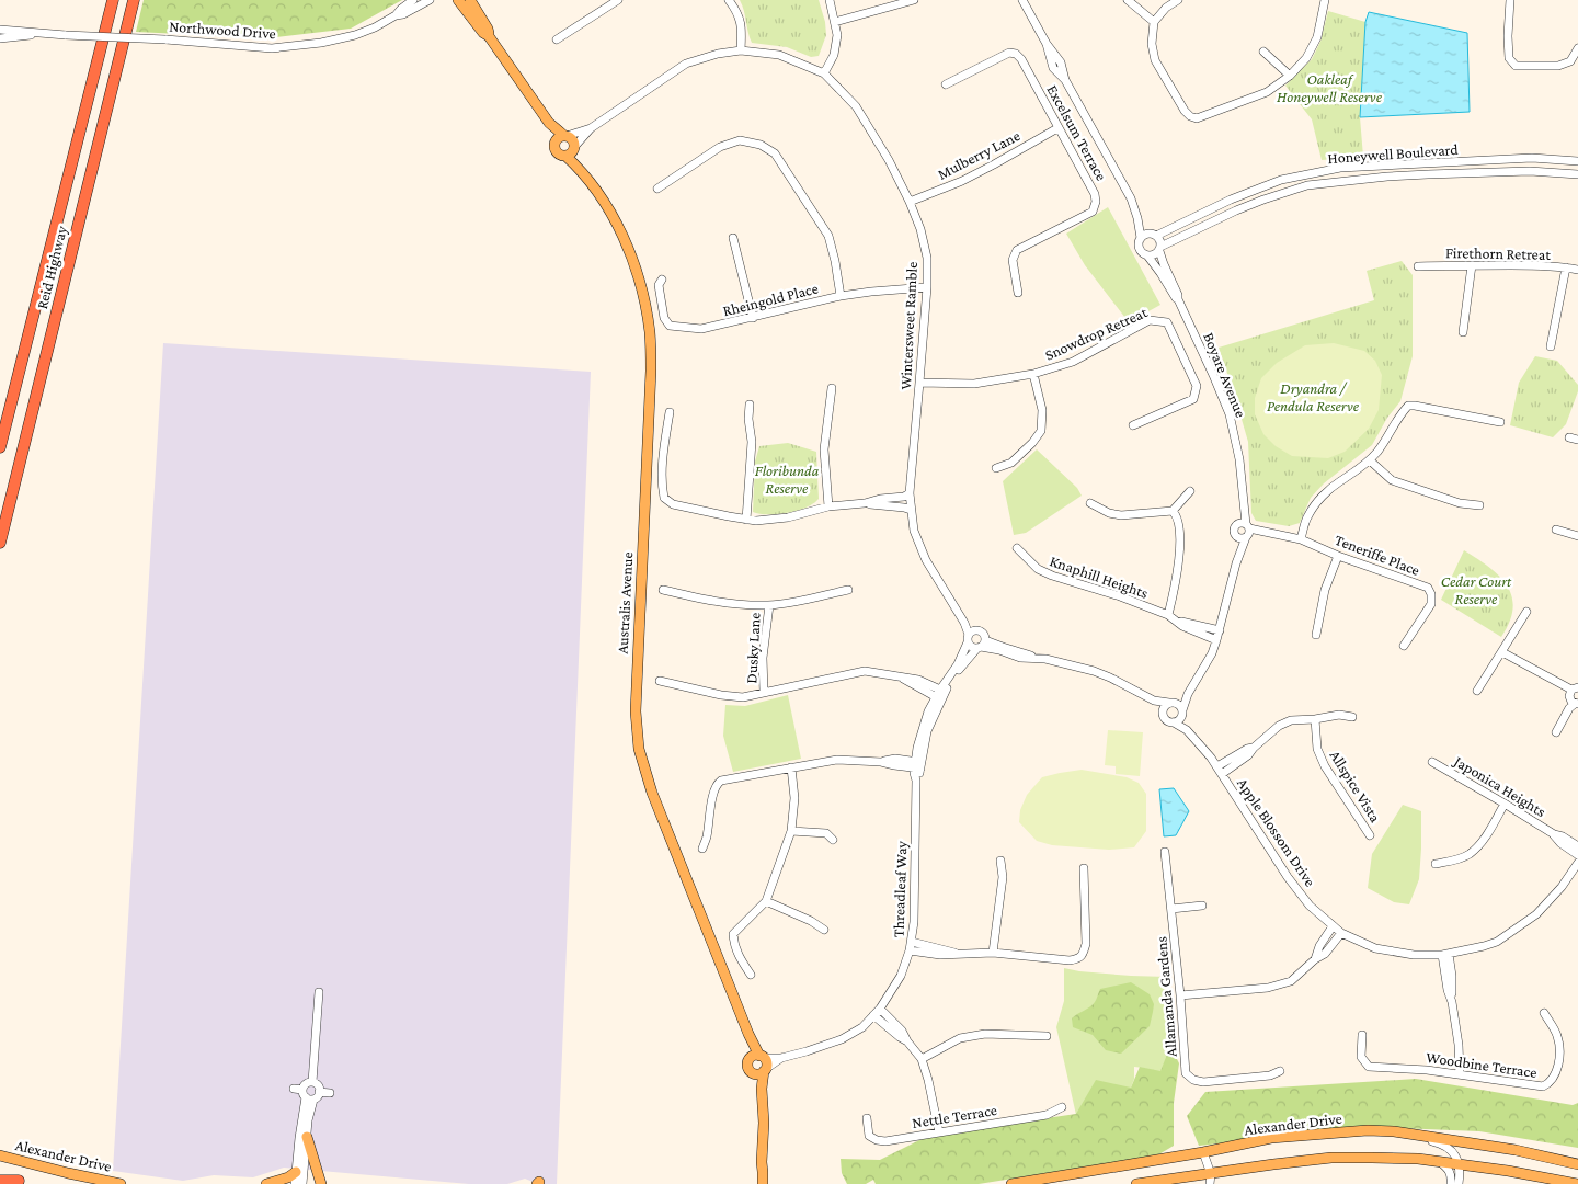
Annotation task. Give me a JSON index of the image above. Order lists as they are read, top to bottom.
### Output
{
  "streets": {
    "highway": ["Reid Highway"],
    "main road": ["Australis Avenue", "Alexander Drive"],
    "street": [
      "Northwood Drive",
      "Excelsum Terrace",
      "Honeywell Boulevard",
      "Mulberry Lane",
      "Firethorn Retreat",
      "Rheingold Place",
      "Wintersweet Ramble",
      "Snowdrop Retreat",
      "Boyare Avenue",
      "Teneriffe Place",
      "Knaphill Heights",
      "Dusky Lane",
      "Allspice Vista",
      "Japonica Heights",
      "Apple Blossom Drive",
      "Threadleaf Way",
      "Allamanda Gardens",
      "Woodbine Terrace",
      "Nettle Terrace"
    ]
  },
  "crossings": [
    ["Excelsum Terrace", "Mulberry Lane"],
    ["Honeywell Boulevard", "Boyare Avenue"],
    ["Mulberry Lane", "Wintersweet Ramble"],
    ["Rheingold Place", "Wintersweet Ramble"],
    ["Wintersweet Ramble", "Snowdrop Retreat"],
    ["Wintersweet Ramble", "Australis Avenue"],
    ["Wintersweet Ramble", "Threadleaf Way"],
    ["Boyare Avenue", "Teneriffe Place"],
    ["Boyare Avenue", "Knaphill Heights"],
    ["Boyare Avenue", "Apple Blossom Drive"],
    ["Australis Avenue", "Threadleaf Way"]
  ],
  "parks": [
    "Oakleaf Honeywell Reserve",
    "Dryandra / Pendula Reserve",
    "Floribunda Reserve",
    "Cedar Court Reserve"
  ]
}
